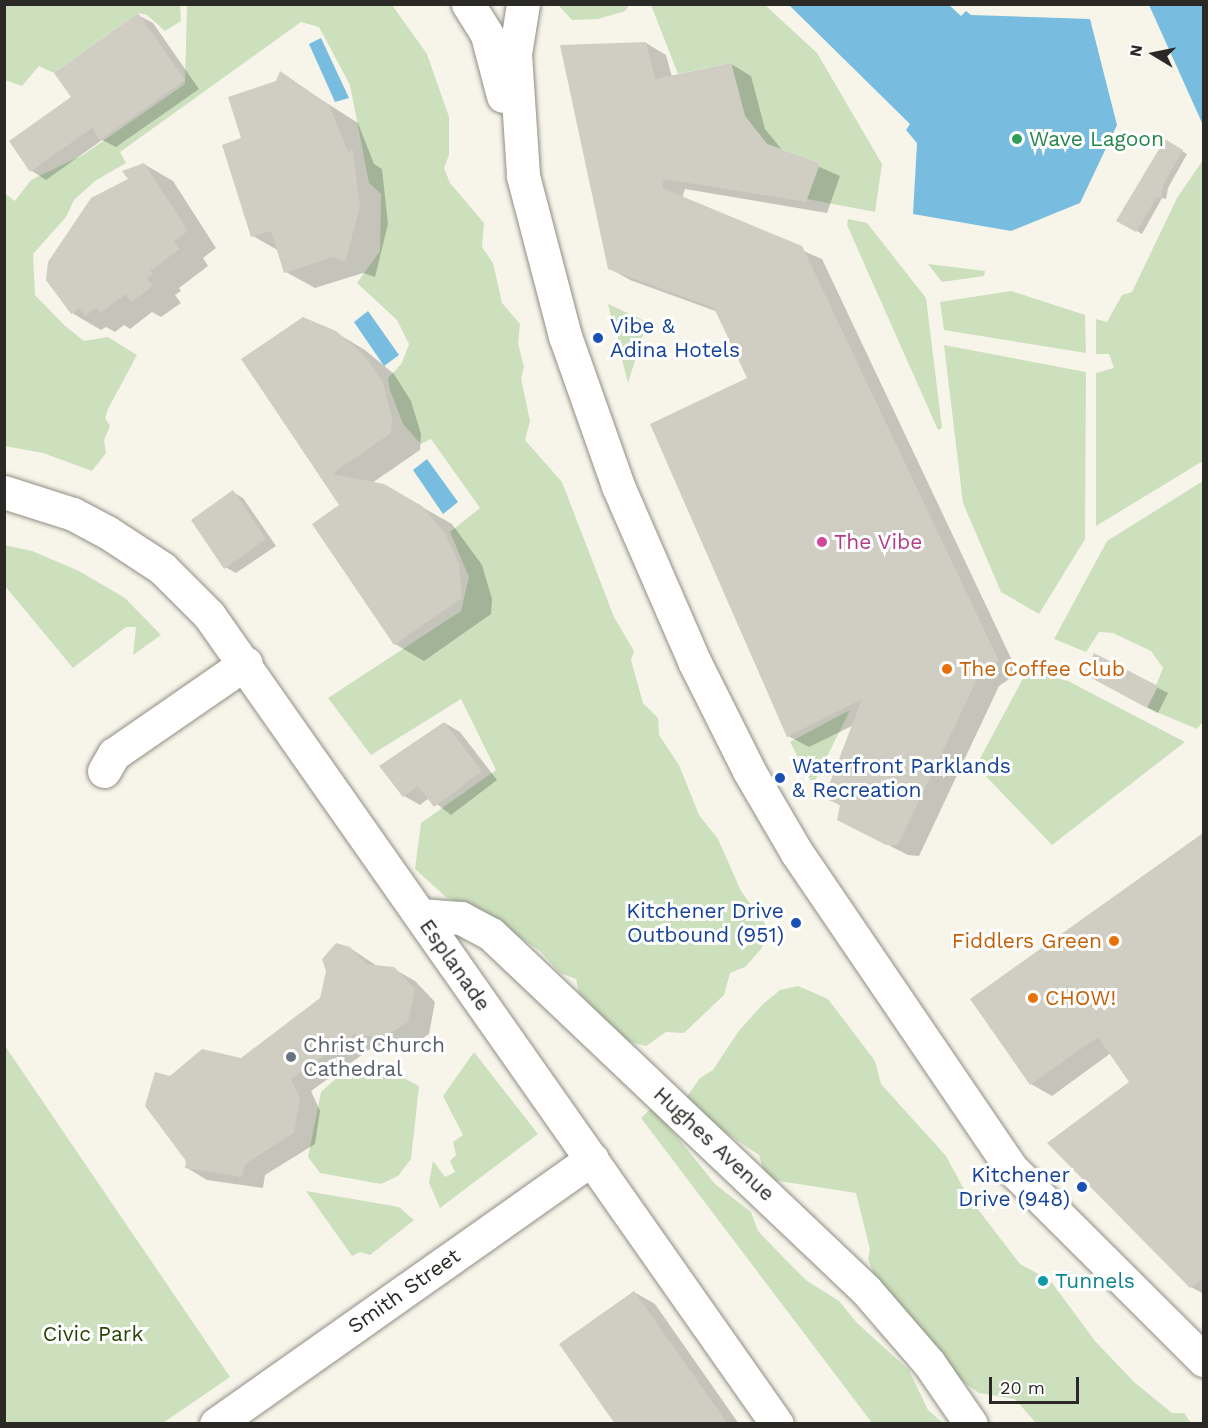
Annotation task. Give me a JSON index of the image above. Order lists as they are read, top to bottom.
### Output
{
  "streets": {
    "street": ["Esplanade", "Hughes Avenue", "Smith Street"]
  },
  "crossings": [
    ["Esplanade", "Hughes Avenue"],
    ["Esplanade", "Smith Street"]
  ],
  "parks": ["Civic Park"],
  "places": [
    "Wave Lagoon",
    "Vibe & Adina Hotels",
    "The Vibe",
    "The Coffee Club",
    "Waterfront Parklands & Recreation",
    "Kitchener Drive Outbound (951)",
    "Fiddlers Green",
    "CHOW!",
    "Christ Church Cathedral",
    "Kitchener Drive (948)",
    "Tunnels"
  ],
  "scale_bar": "20 m",
  "north": "left"
}
